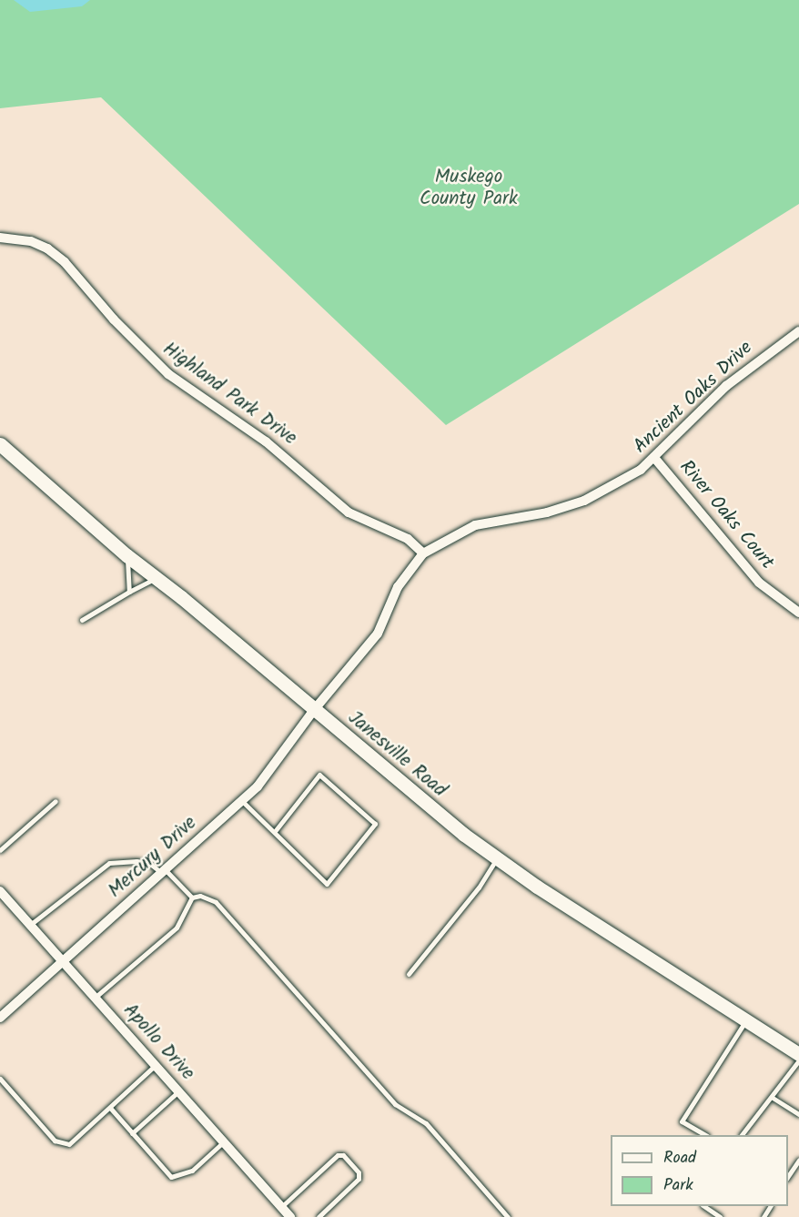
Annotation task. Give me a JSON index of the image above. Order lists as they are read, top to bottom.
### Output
{
  "streets": {
    "main road": ["Janesville Road"],
    "street": [
      "Highland Park Drive",
      "Ancient Oaks Drive",
      "River Oaks Court",
      "Mercury Drive",
      "Apollo Drive"
    ]
  },
  "crossings": [
    ["Highland Park Drive", "Ancient Oaks Drive"],
    ["Ancient Oaks Drive", "River Oaks Court"],
    ["Ancient Oaks Drive", "Janesville Road"],
    ["Ancient Oaks Drive", "Mercury Drive"],
    ["Janesville Road", "Mercury Drive"],
    ["Mercury Drive", "Apollo Drive"]
  ],
  "parks": ["Muskego County Park"],
  "legend": ["Road", "Park"]
}
